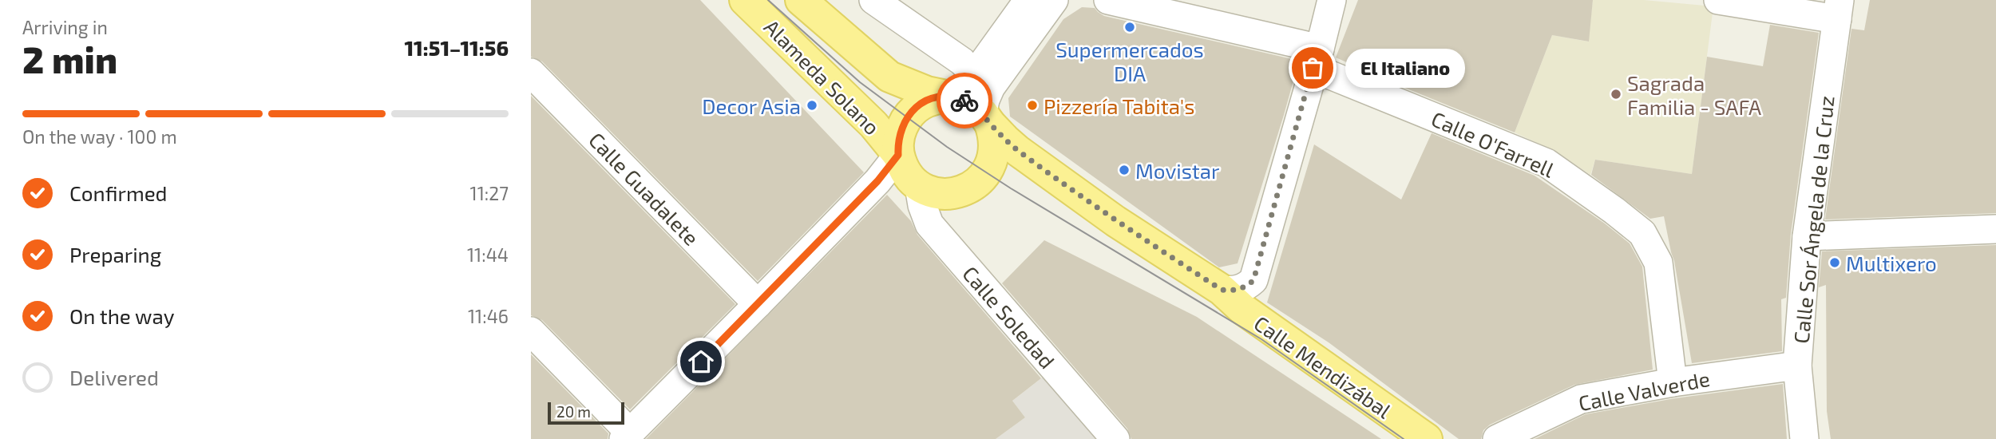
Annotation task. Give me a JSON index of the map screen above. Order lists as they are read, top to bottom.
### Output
{
  "streets": {
    "main road": ["Alameda Solano", "Calle Mendizábal"],
    "street": [
      "Calle O'Farrell",
      "Calle Guadalete",
      "Calle Sor Ángela de la Cruz",
      "Calle Soledad",
      "Calle Valverde"
    ]
  },
  "crossings": [
    ["Alameda Solano", "Calle Soledad"],
    ["Alameda Solano", "Calle Mendizábal"],
    ["Calle O'Farrell", "Calle Valverde"],
    ["Calle Sor Ángela de la Cruz", "Calle Valverde"]
  ],
  "places": [
    "Supermercados DIA",
    "El Italiano",
    "Sagrada Familia - SAFA",
    "Decor Asia",
    "Pizzería Tabita's",
    "Movistar",
    "Multixero"
  ],
  "scale_bar": "20 m",
  "page": {
    "heading": ["2 min", "Arriving in", "11:51–11:56"],
    "bubble": "El Italiano",
    "bar": "On the way · 100 m",
    "list": [
      ["Confirmed", "11:27"],
      ["Preparing", "11:44"],
      ["On the way", "11:46"],
      "Delivered"
    ],
    "scale": "20 m"
  }
}
